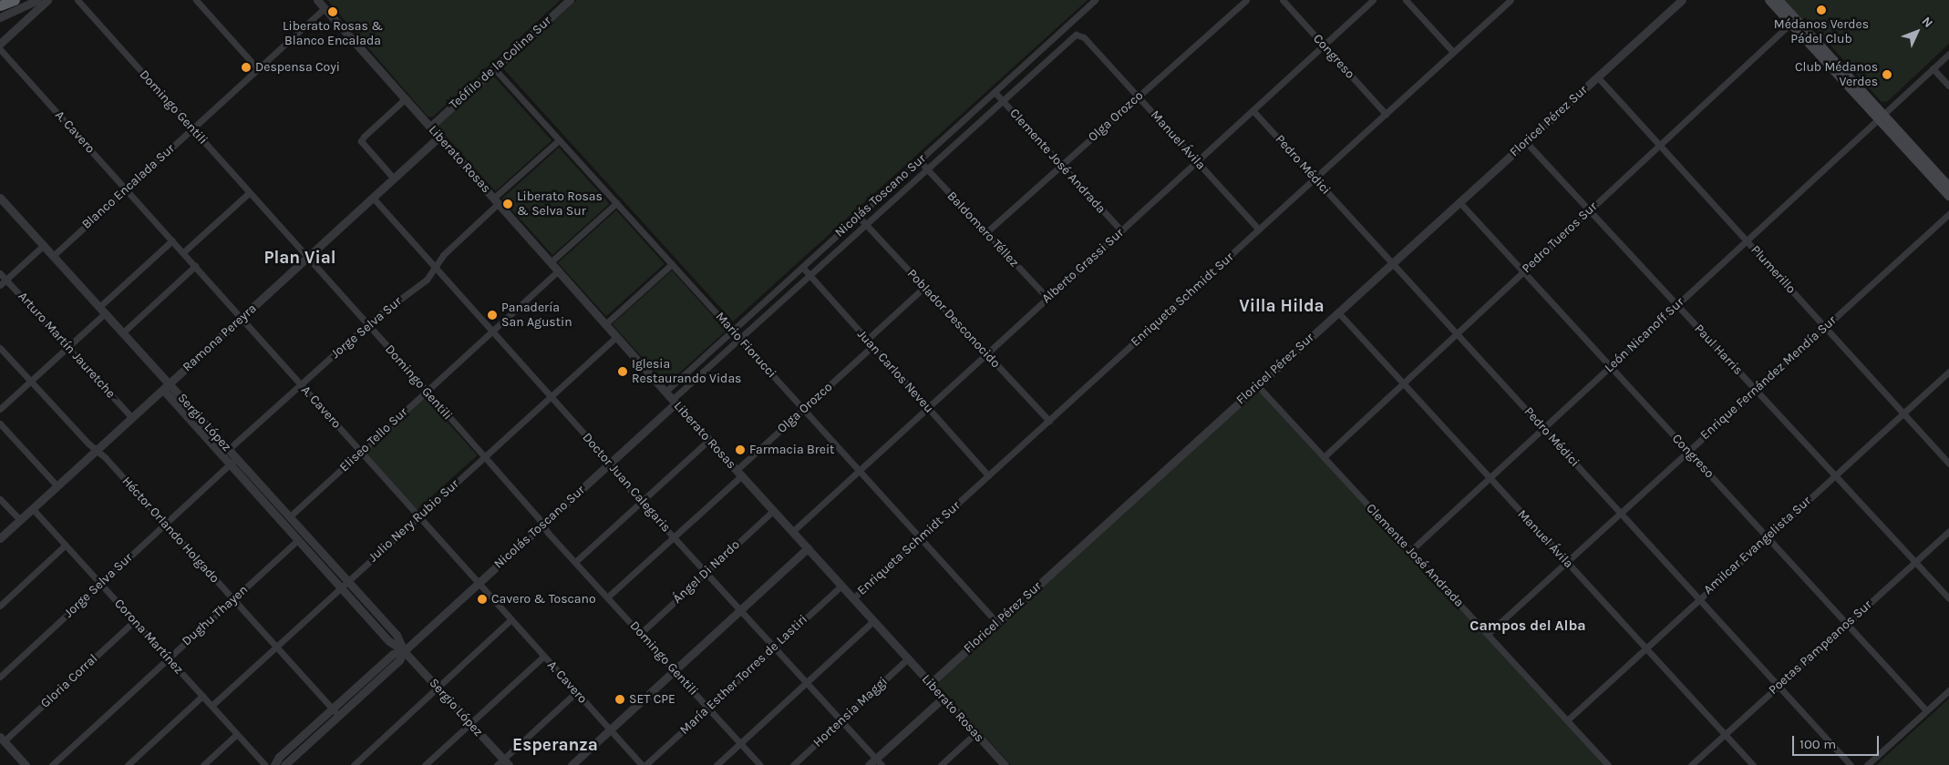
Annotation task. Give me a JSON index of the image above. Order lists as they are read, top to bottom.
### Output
{
  "streets": {
    "street": [
      "Congreso",
      "Teófilo de la Colina Sur",
      "Domingo Gentili",
      "Olga Orozco",
      "Floricel Pérez Sur",
      "A. Cavero",
      "Manuel Ávila",
      "Liberato Rosas",
      "Clemente José Andrada",
      "Pedro Médici",
      "Blanco Encalada Sur",
      "Nicolás Toscano Sur",
      "Baldomero Téllez",
      "Pedro Tueros Sur",
      "Alberto Grassi Sur",
      "Plumerillo",
      "Enriqueta Schmidt Sur",
      "Poblador Desconocido",
      "Jorge Selva Sur",
      "León Nicanoff Sur",
      "Ramona Pereyra",
      "Arturo Martín Jauretche",
      "Mario Fiorucci",
      "Paul Harris",
      "Juan Carlos Neveu",
      "Enrique Fernández Mendía Sur",
      "Sergio López",
      "Eliseo Tello Sur",
      "Doctor Juan Calegaris",
      "Julio Nery Rubio Sur",
      "Héctor Orlando Holgado",
      "Amilcar Evangelista Sur",
      "Ángel Di Nardo",
      "Dughu Thayen",
      "Corona Martínez",
      "Poetas Pampeanos Sur",
      "María Esther Torres de Lastiri",
      "Gloria Corral",
      "Hortensia Maggi"
    ]
  },
  "crossings": [
    ["Congreso", "Floricel Pérez Sur"],
    ["Congreso", "Pedro Tueros Sur"],
    ["Congreso", "Alberto Grassi Sur"],
    ["Congreso", "Enriqueta Schmidt Sur"],
    ["Congreso", "León Nicanoff Sur"],
    ["Congreso", "Enrique Fernández Mendía Sur"],
    ["Congreso", "Amilcar Evangelista Sur"],
    ["Congreso", "Poetas Pampeanos Sur"],
    ["Teófilo de la Colina Sur", "Liberato Rosas"],
    ["Teófilo de la Colina Sur", "Mario Fiorucci"],
    ["Domingo Gentili", "Blanco Encalada Sur"],
    ["Domingo Gentili", "Nicolás Toscano Sur"],
    ["Domingo Gentili", "Jorge Selva Sur"],
    ["Domingo Gentili", "Ramona Pereyra"],
    ["Domingo Gentili", "Eliseo Tello Sur"],
    ["Domingo Gentili", "Julio Nery Rubio Sur"],
    ["Domingo Gentili", "Ángel Di Nardo"],
    ["Domingo Gentili", "María Esther Torres de Lastiri"],
    ["Olga Orozco", "Manuel Ávila"],
    ["Olga Orozco", "Liberato Rosas"],
    ["Olga Orozco", "Clemente José Andrada"],
    ["Olga Orozco", "Baldomero Téllez"],
    ["Olga Orozco", "Mario Fiorucci"],
    ["Olga Orozco", "Juan Carlos Neveu"],
    ["Floricel Pérez Sur", "Manuel Ávila"],
    ["Floricel Pérez Sur", "Liberato Rosas"],
    ["Floricel Pérez Sur", "Clemente José Andrada"],
    ["Floricel Pérez Sur", "Pedro Médici"],
    ["Floricel Pérez Sur", "Plumerillo"],
    ["Floricel Pérez Sur", "Mario Fiorucci"],
    ["Floricel Pérez Sur", "Paul Harris"],
    ["A. Cavero", "Blanco Encalada Sur"],
    ["A. Cavero", "Nicolás Toscano Sur"],
    ["A. Cavero", "Jorge Selva Sur"],
    ["A. Cavero", "Ramona Pereyra"],
    ["A. Cavero", "Eliseo Tello Sur"],
    ["A. Cavero", "Julio Nery Rubio Sur"],
    ["Manuel Ávila", "Nicolás Toscano Sur"],
    ["Manuel Ávila", "Pedro Tueros Sur"],
    ["Manuel Ávila", "Alberto Grassi Sur"],
    ["Manuel Ávila", "Enriqueta Schmidt Sur"],
    ["Manuel Ávila", "León Nicanoff Sur"],
    ["Manuel Ávila", "Enrique Fernández Mendía Sur"],
    ["Manuel Ávila", "Amilcar Evangelista Sur"],
    ["Manuel Ávila", "Poetas Pampeanos Sur"],
    ["Liberato Rosas", "Blanco Encalada Sur"],
    ["Liberato Rosas", "Nicolás Toscano Sur"],
    ["Liberato Rosas", "Alberto Grassi Sur"],
    ["Liberato Rosas", "Enriqueta Schmidt Sur"],
    ["Liberato Rosas", "Jorge Selva Sur"],
    ["Liberato Rosas", "Ramona Pereyra"],
    ["Liberato Rosas", "Eliseo Tello Sur"],
    ["Liberato Rosas", "Julio Nery Rubio Sur"],
    ["Liberato Rosas", "Ángel Di Nardo"],
    ["Liberato Rosas", "María Esther Torres de Lastiri"],
    ["Liberato Rosas", "Hortensia Maggi"],
    ["Clemente José Andrada", "Nicolás Toscano Sur"],
    ["Clemente José Andrada", "Pedro Tueros Sur"],
    ["Clemente José Andrada", "Alberto Grassi Sur"],
    ["Clemente José Andrada", "León Nicanoff Sur"],
    ["Clemente José Andrada", "Enrique Fernández Mendía Sur"],
    ["Clemente José Andrada", "Amilcar Evangelista Sur"],
    ["Pedro Médici", "Pedro Tueros Sur"],
    ["Pedro Médici", "Alberto Grassi Sur"],
    ["Pedro Médici", "Enriqueta Schmidt Sur"],
    ["Pedro Médici", "León Nicanoff Sur"],
    ["Pedro Médici", "Enrique Fernández Mendía Sur"],
    ["Pedro Médici", "Amilcar Evangelista Sur"],
    ["Pedro Médici", "Poetas Pampeanos Sur"],
    ["Blanco Encalada Sur", "Sergio López"],
    ["Nicolás Toscano Sur", "Baldomero Téllez"],
    ["Nicolás Toscano Sur", "Poblador Desconocido"],
    ["Nicolás Toscano Sur", "Mario Fiorucci"],
    ["Nicolás Toscano Sur", "Juan Carlos Neveu"],
    ["Nicolás Toscano Sur", "Sergio López"],
    ["Nicolás Toscano Sur", "Doctor Juan Calegaris"],
    ["Nicolás Toscano Sur", "Héctor Orlando Holgado"],
    ["Baldomero Téllez", "Alberto Grassi Sur"],
    ["Pedro Tueros Sur", "Plumerillo"],
    ["Pedro Tueros Sur", "Paul Harris"],
    ["Alberto Grassi Sur", "Poblador Desconocido"],
    ["Alberto Grassi Sur", "Mario Fiorucci"],
    ["Alberto Grassi Sur", "Juan Carlos Neveu"],
    ["Plumerillo", "León Nicanoff Sur"],
    ["Plumerillo", "Enrique Fernández Mendía Sur"],
    ["Plumerillo", "Amilcar Evangelista Sur"],
    ["Enriqueta Schmidt Sur", "Poblador Desconocido"],
    ["Enriqueta Schmidt Sur", "Mario Fiorucci"],
    ["Enriqueta Schmidt Sur", "Juan Carlos Neveu"],
    ["Jorge Selva Sur", "Mario Fiorucci"],
    ["Jorge Selva Sur", "Sergio López"],
    ["Jorge Selva Sur", "Doctor Juan Calegaris"],
    ["Jorge Selva Sur", "Héctor Orlando Holgado"],
    ["Jorge Selva Sur", "Corona Martínez"],
    ["León Nicanoff Sur", "Paul Harris"],
    ["Ramona Pereyra", "Arturo Martín Jauretche"],
    ["Ramona Pereyra", "Sergio López"],
    ["Ramona Pereyra", "Doctor Juan Calegaris"],
    ["Ramona Pereyra", "Héctor Orlando Holgado"],
    ["Ramona Pereyra", "Corona Martínez"],
    ["Paul Harris", "Enrique Fernández Mendía Sur"],
    ["Paul Harris", "Amilcar Evangelista Sur"],
    ["Paul Harris", "Poetas Pampeanos Sur"],
    ["Sergio López", "Eliseo Tello Sur"],
    ["Sergio López", "Julio Nery Rubio Sur"],
    ["Sergio López", "Dughu Thayen"],
    ["Eliseo Tello Sur", "Doctor Juan Calegaris"],
    ["Doctor Juan Calegaris", "Julio Nery Rubio Sur"],
    ["Doctor Juan Calegaris", "Ángel Di Nardo"],
    ["Doctor Juan Calegaris", "María Esther Torres de Lastiri"],
    ["Doctor Juan Calegaris", "Hortensia Maggi"],
    ["Julio Nery Rubio Sur", "Héctor Orlando Holgado"],
    ["Julio Nery Rubio Sur", "Corona Martínez"],
    ["Héctor Orlando Holgado", "Dughu Thayen"],
    ["Dughu Thayen", "Corona Martínez"],
    ["Corona Martínez", "Gloria Corral"]
  ],
  "districts": [
    "Plan Vial",
    "Villa Hilda",
    "Campos del Alba",
    "Esperanza"
  ],
  "places": [
    "Médanos Verdes Pádel Club",
    "Liberato Rosas & Blanco Encalada",
    "Despensa Coyi",
    "Club Médanos Verdes",
    "Liberato Rosas & Selva Sur",
    "Panadería San Agustin",
    "Iglesia Restaurando Vidas",
    "Farmacia Breit",
    "Cavero & Toscano",
    "SET CPE"
  ],
  "scale_bar": "100 m",
  "north": "top right"
}
